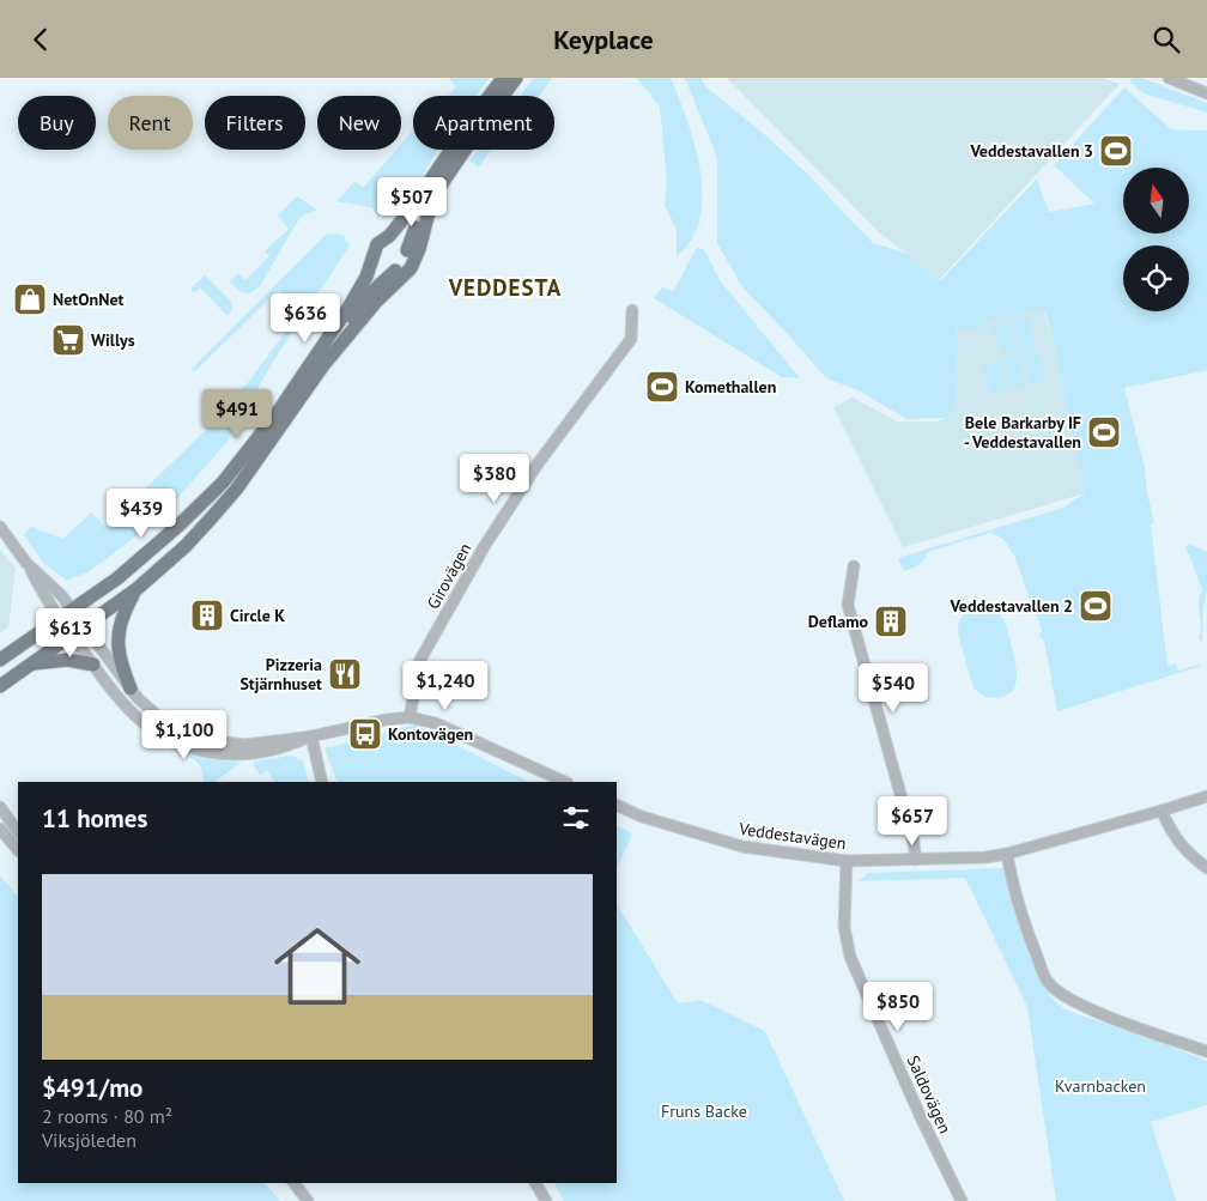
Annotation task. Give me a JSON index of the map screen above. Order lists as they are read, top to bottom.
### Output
{
  "streets": {
    "street": ["Girovägen", "Veddestavägen", "Saldovägen"]
  },
  "crossings": [
    ["Veddestavägen", "Saldovägen"]
  ],
  "districts": ["VEDDESTA"],
  "parks": ["Kvarnbacken", "Fruns Backe"],
  "places": {
    "sports": [
      "Veddestavallen 3",
      "Komethallen",
      "Bele Barkarby IF - Veddestavallen",
      "Veddestavallen 2"
    ],
    "shop": ["NetOnNet"],
    "supermarket": ["Willys"],
    "building": ["Circle K", "Deflamo"],
    "restaurant": ["Pizzeria Stjärnhuset"],
    "bus stop": ["Kontovägen"]
  },
  "north": "top",
  "page": {
    "header": "Keyplace",
    "chip": [
      "Buy",
      "Rent",
      "Filters",
      "New",
      "Apartment"
    ],
    "price": [
      "$507",
      "$636",
      "$491",
      "$380",
      "$439",
      "$613",
      "$1,240",
      "$540",
      "$1,100",
      "$657",
      "$850"
    ],
    "heading": "11 homes",
    "list": [
      {
        "name": "$491/mo",
        "note": "2 rooms · 80 m² · Viksjöleden"
      }
    ]
  }
}
